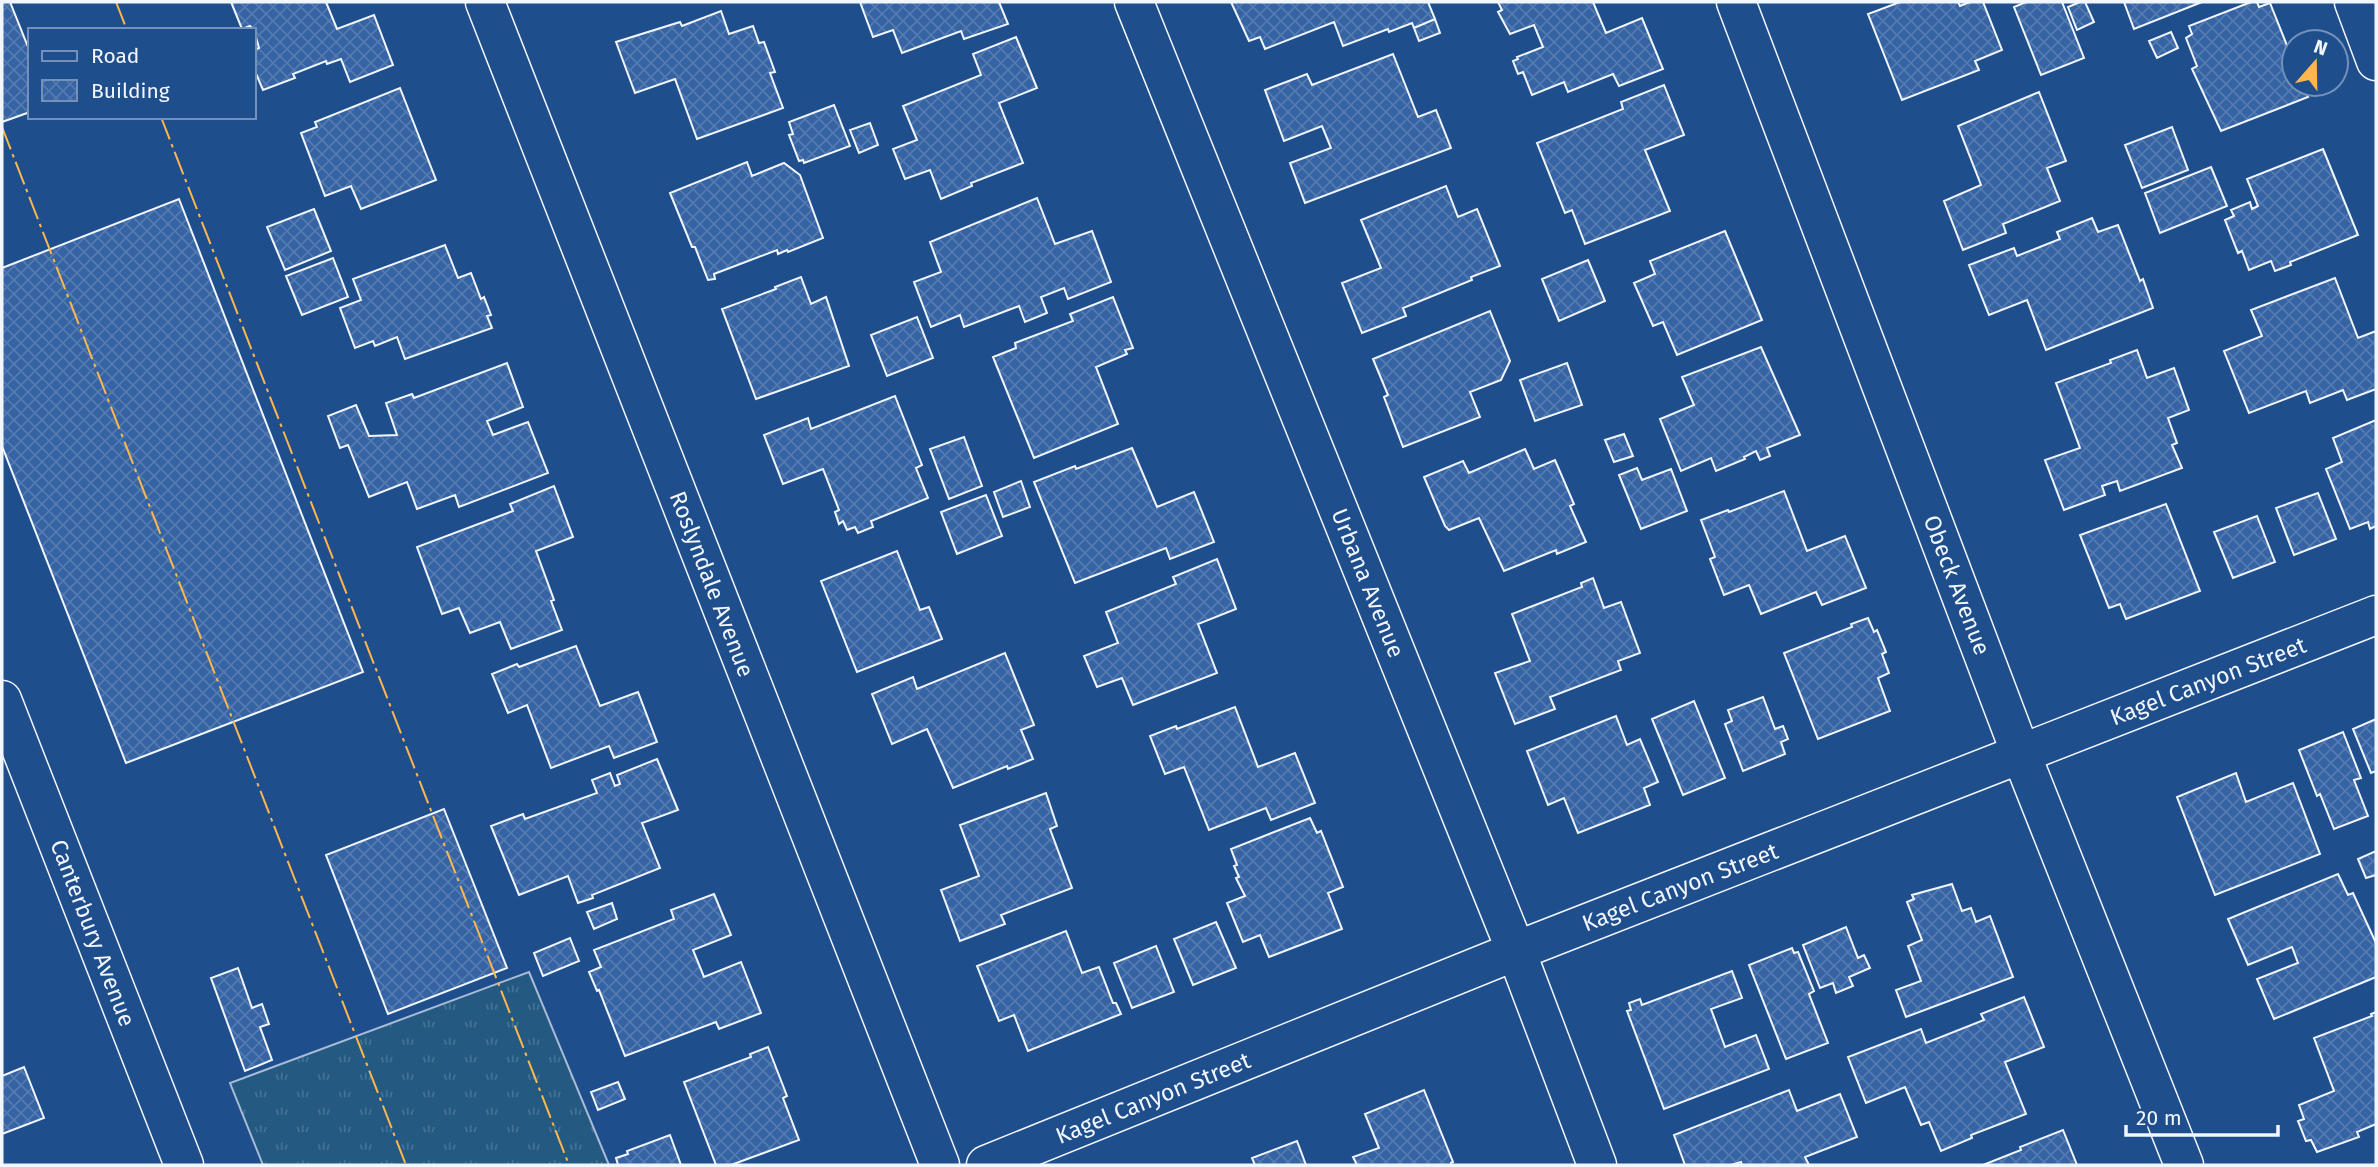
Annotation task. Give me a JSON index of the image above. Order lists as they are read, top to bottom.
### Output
{
  "streets": {
    "street": [
      "Urbana Avenue",
      "Roslyndale Avenue",
      "Obeck Avenue",
      "Kagel Canyon Street",
      "Canterbury Avenue"
    ]
  },
  "crossings": [
    ["Urbana Avenue", "Kagel Canyon Street"],
    ["Obeck Avenue", "Kagel Canyon Street"]
  ],
  "legend": ["Road", "Building"],
  "scale_bar": "20 m",
  "north": "top"
}
